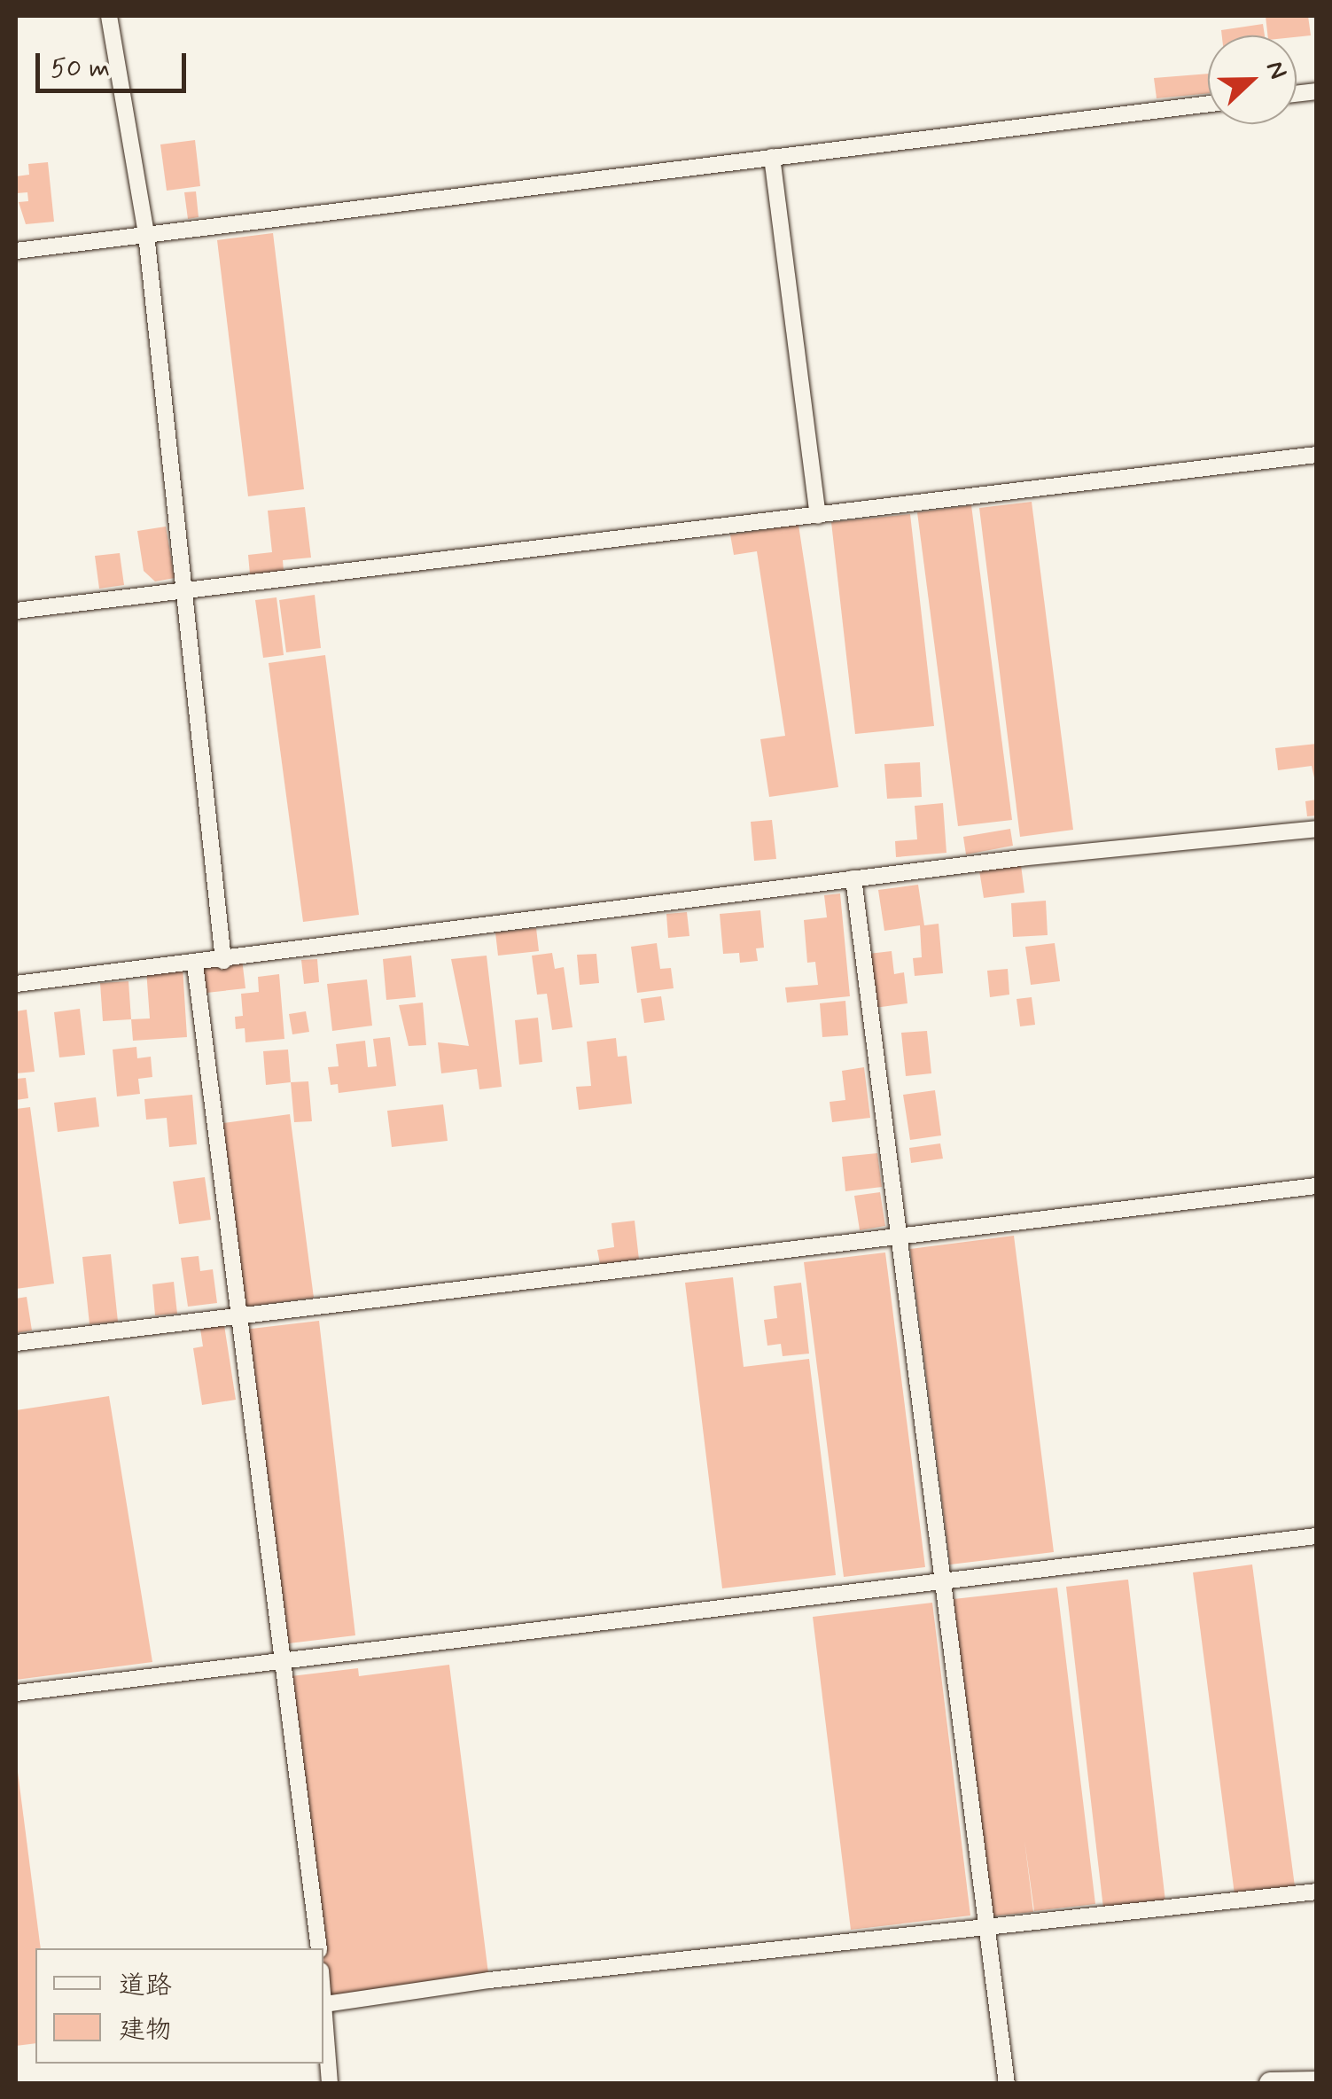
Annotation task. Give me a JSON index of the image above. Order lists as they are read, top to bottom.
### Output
{
  "legend": ["道路", "建物"],
  "scale_bar": "50 m",
  "north": "right"
}
